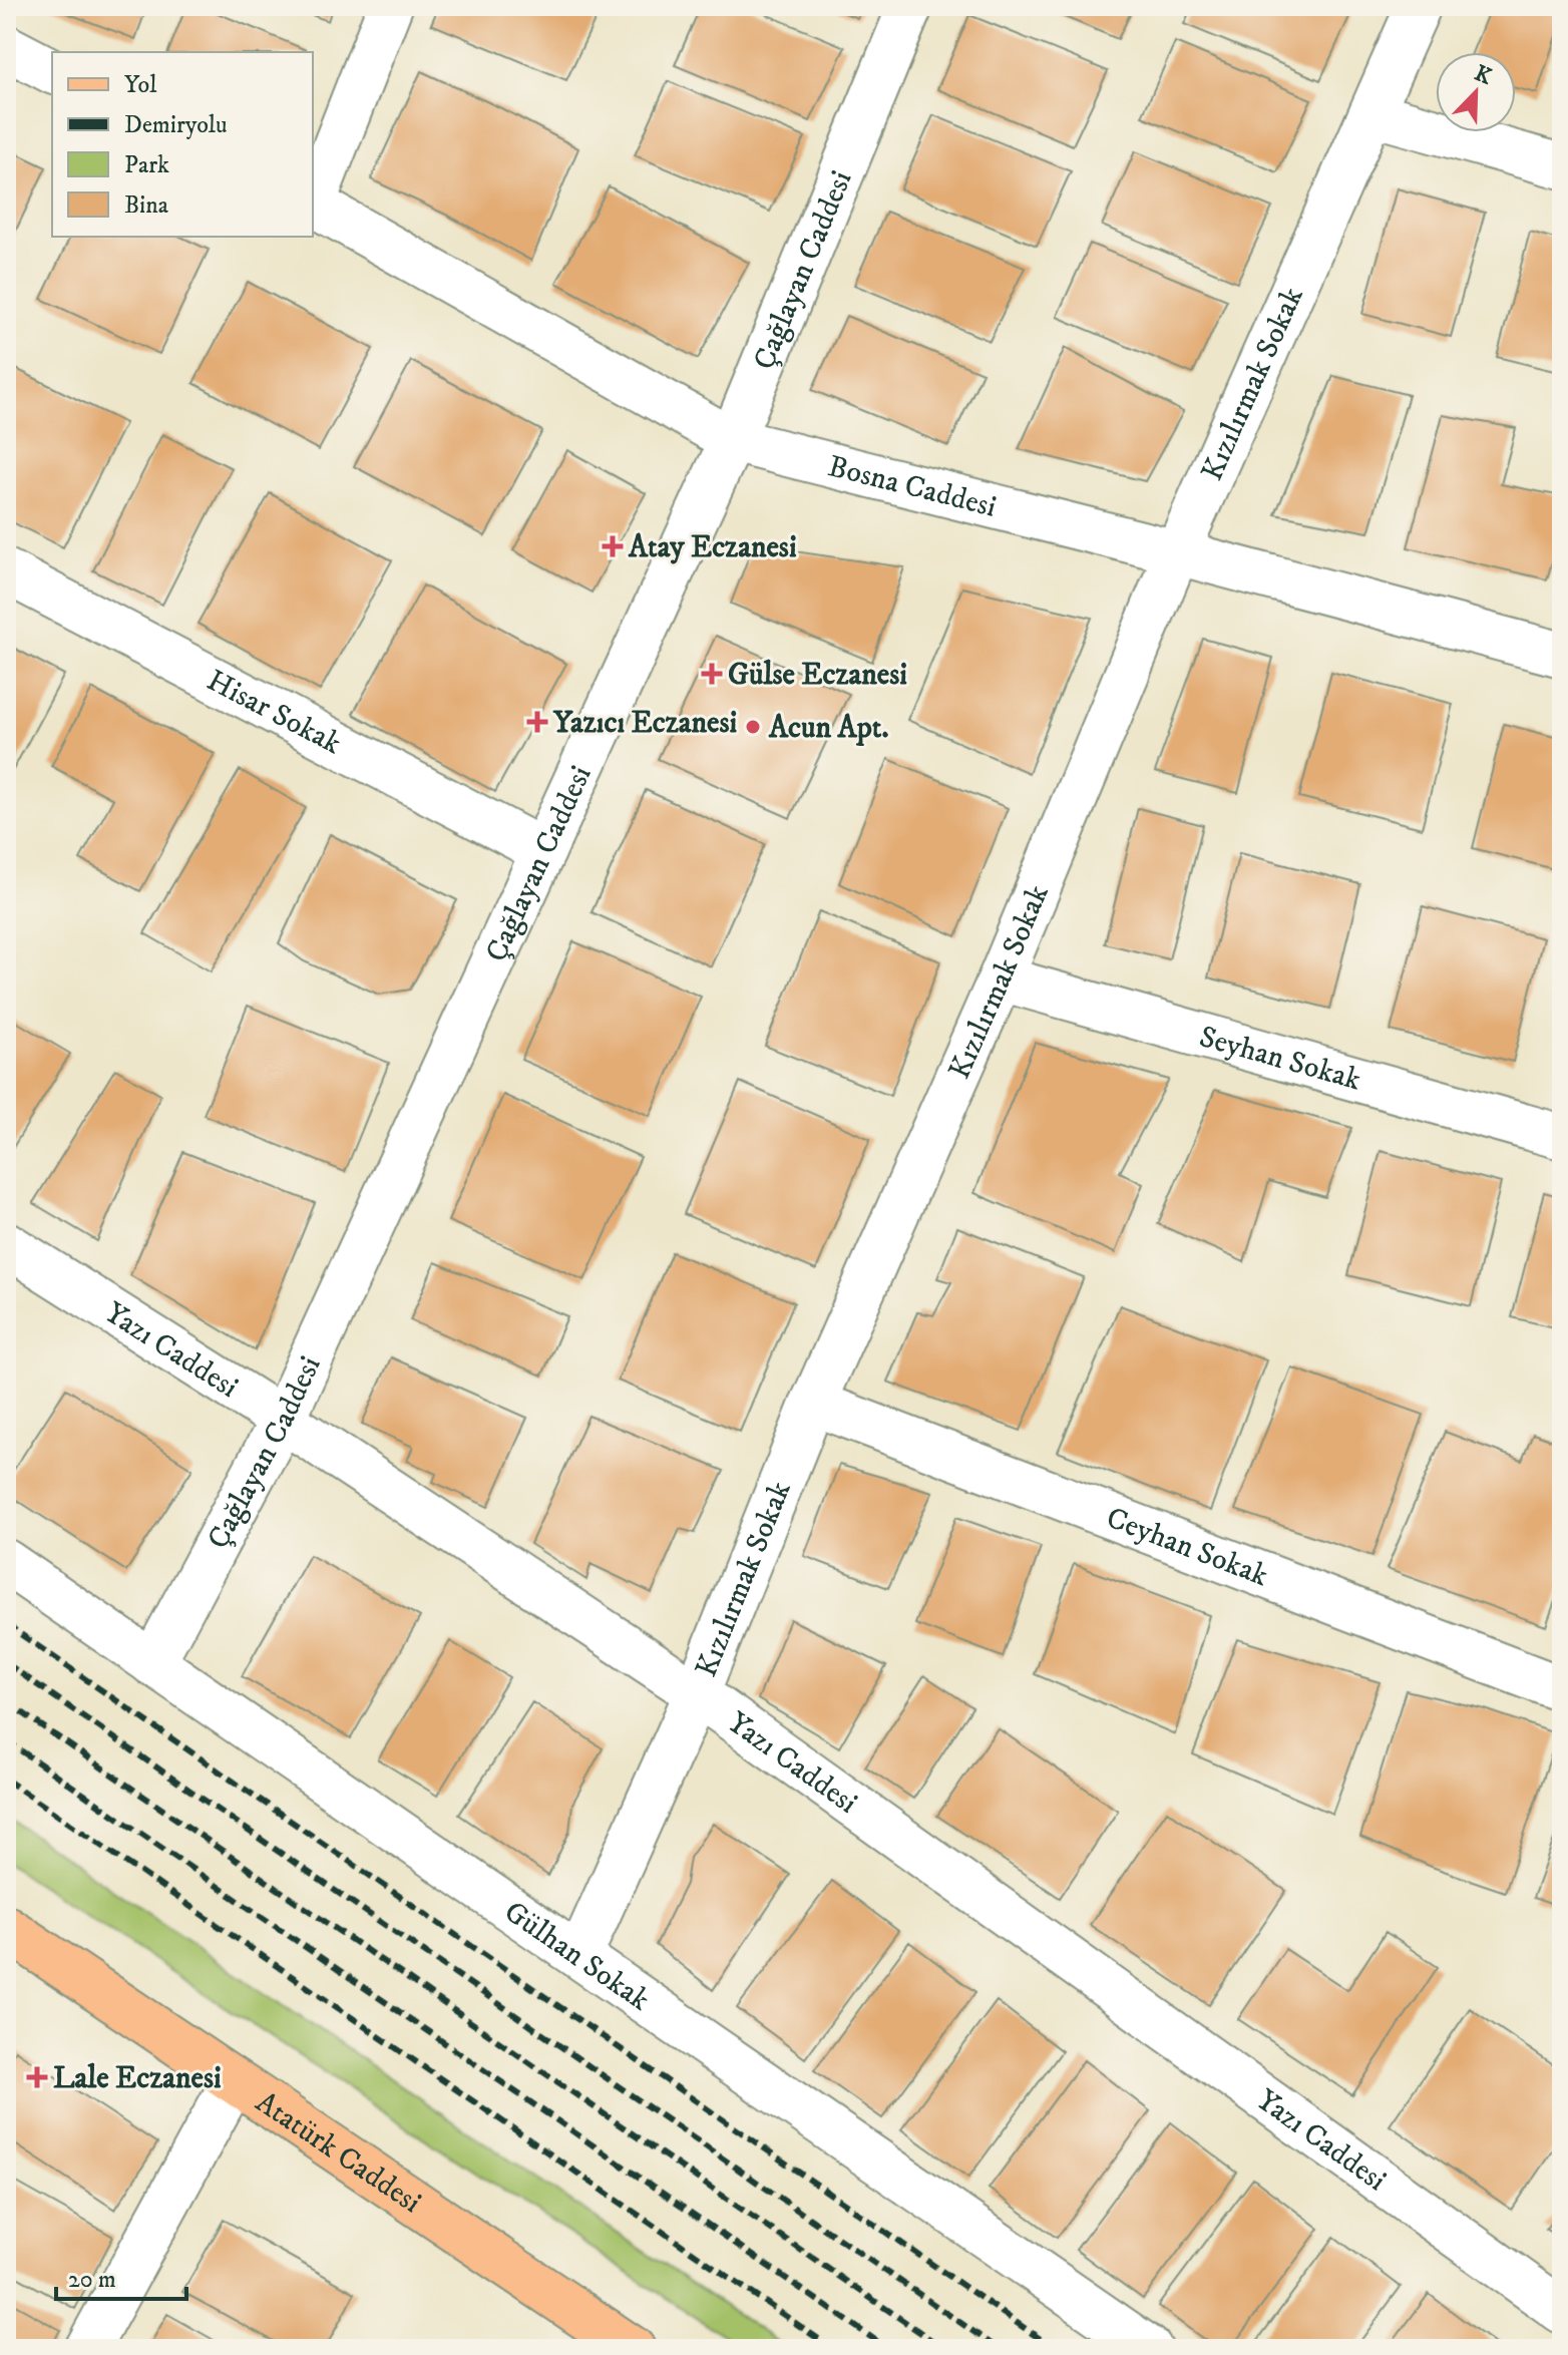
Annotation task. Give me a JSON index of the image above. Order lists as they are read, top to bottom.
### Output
{
  "streets": {
    "main road": ["Atatürk Caddesi"],
    "street": [
      "Çağlayan Caddesi",
      "Kızılırmak Sokak",
      "Bosna Caddesi",
      "Hisar Sokak",
      "Seyhan Sokak",
      "Yazı Caddesi",
      "Ceyhan Sokak",
      "Gülhan Sokak"
    ]
  },
  "crossings": [
    ["Çağlayan Caddesi", "Bosna Caddesi"],
    ["Çağlayan Caddesi", "Hisar Sokak"],
    ["Çağlayan Caddesi", "Yazı Caddesi"],
    ["Çağlayan Caddesi", "Gülhan Sokak"],
    ["Kızılırmak Sokak", "Bosna Caddesi"],
    ["Kızılırmak Sokak", "Seyhan Sokak"],
    ["Kızılırmak Sokak", "Yazı Caddesi"],
    ["Kızılırmak Sokak", "Ceyhan Sokak"],
    ["Kızılırmak Sokak", "Gülhan Sokak"]
  ],
  "places": {
    "health": [
      "Atay Eczanesi",
      "Gülse Eczanesi",
      "Yazıcı Eczanesi",
      "Lale Eczanesi"
    ],
    "other": ["Acun Apt."]
  },
  "legend": [
    "Yol",
    "Demiryolu",
    "Park",
    "Bina"
  ],
  "scale_bar": "20 m",
  "north": "top right"
}
